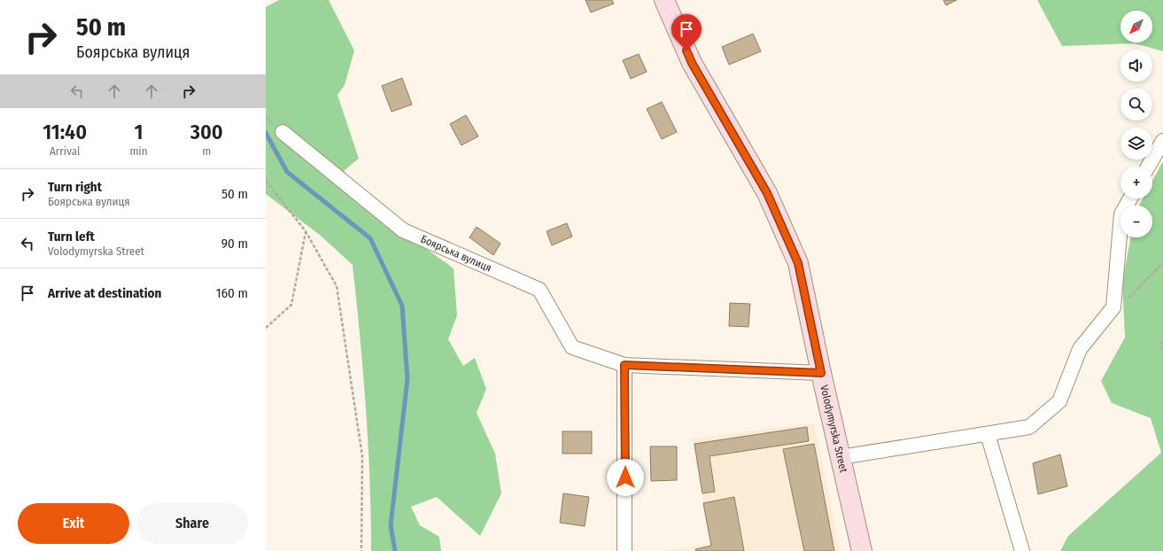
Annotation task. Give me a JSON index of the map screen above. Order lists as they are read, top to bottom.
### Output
{
  "streets": {
    "street": ["Боярська вулиця", "Volodymyrska Street"]
  },
  "crossings": [
    ["Боярська вулиця", "Volodymyrska Street"]
  ],
  "north": "bottom left",
  "page": {
    "turn": ["50 m", "Боярська вулиця"],
    "map_buttons": ["+", "−"],
    "eta": [
      "11:40",
      "Arrival",
      "1",
      "min",
      "300",
      "m"
    ],
    "list": [
      {
        "name": "Turn right",
        "note": "Боярська вулиця",
        "value": "50 m"
      },
      {
        "name": "Turn left",
        "note": "Volodymyrska Street",
        "value": "90 m"
      },
      {
        "name": "Arrive at destination",
        "value": "160 m"
      }
    ],
    "buttons": ["Exit", "Share"]
  }
}
